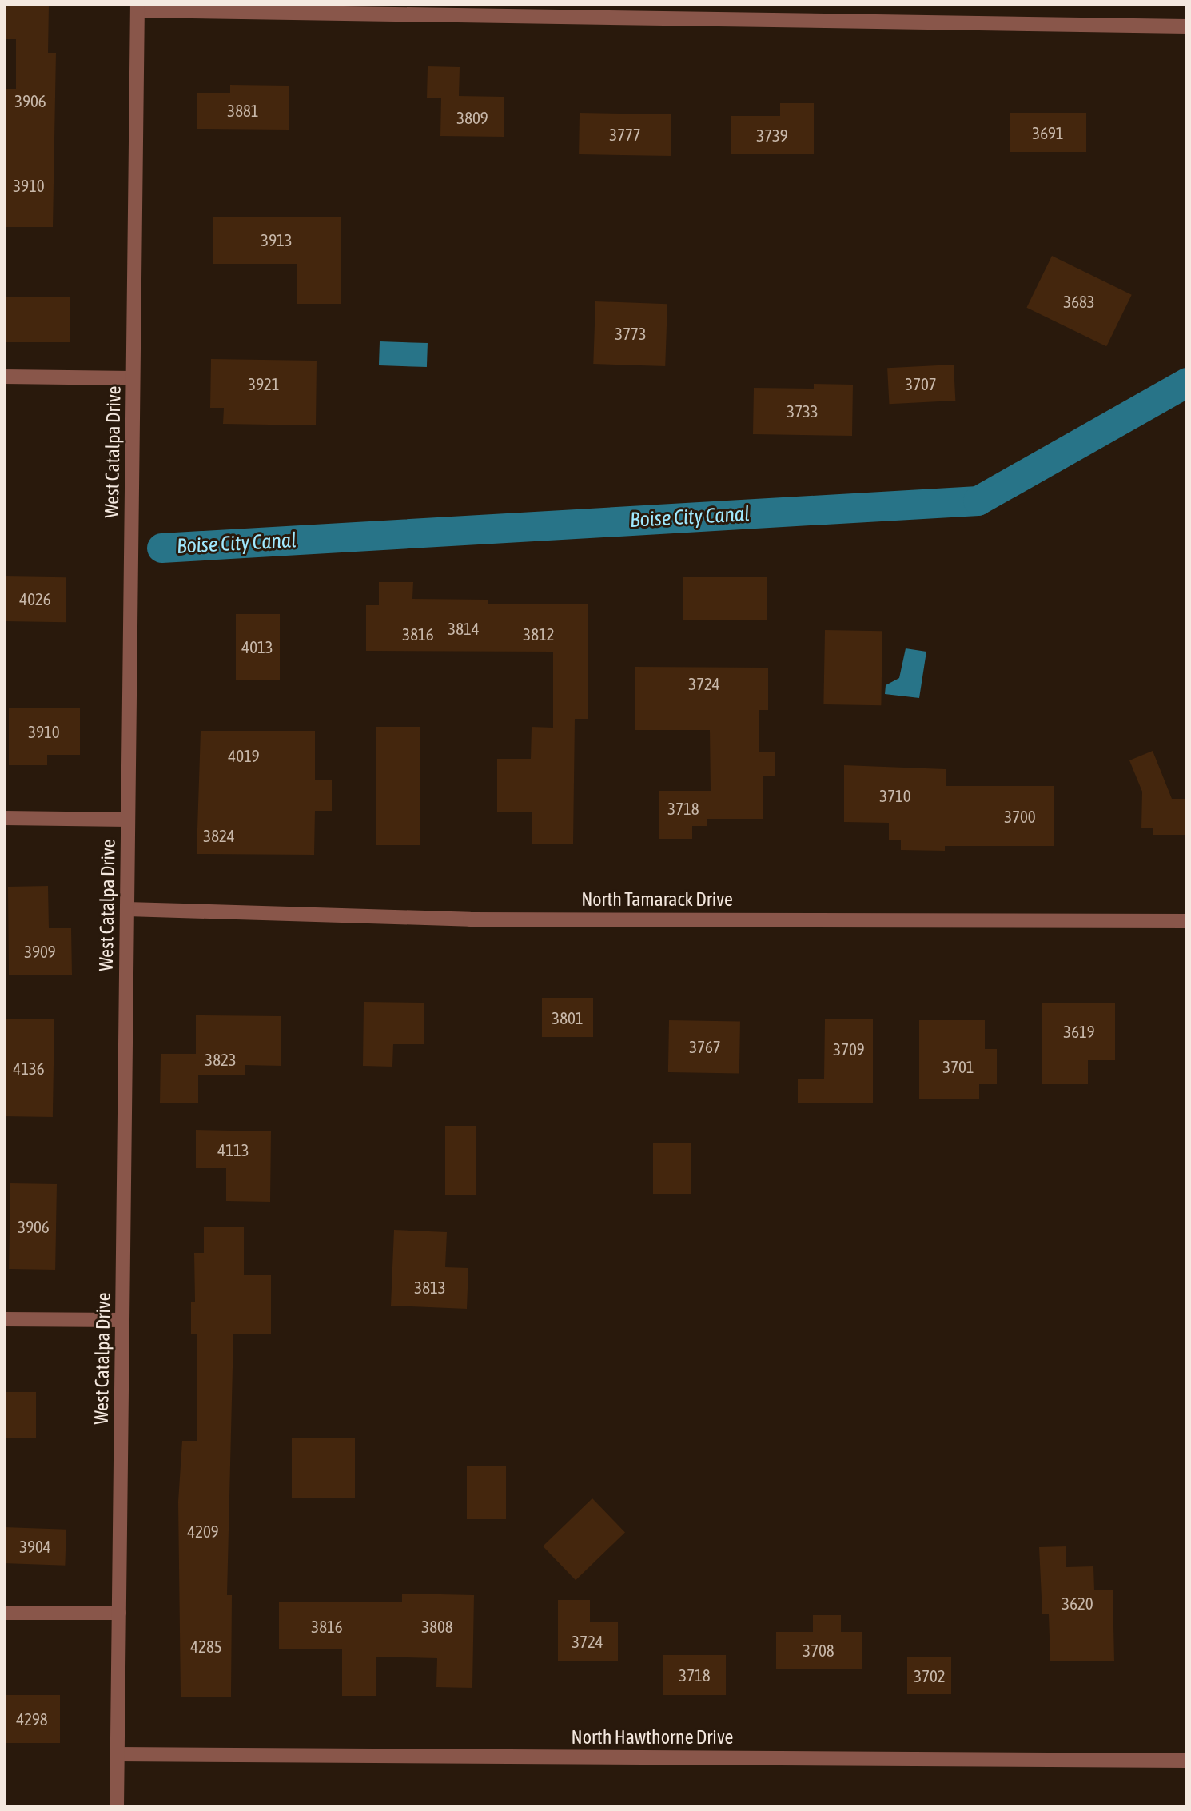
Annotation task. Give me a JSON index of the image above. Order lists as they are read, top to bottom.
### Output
{
  "streets": {
    "street": ["West Catalpa Drive", "North Tamarack Drive", "North Hawthorne Drive"]
  },
  "crossings": [
    ["West Catalpa Drive", "North Tamarack Drive"],
    ["West Catalpa Drive", "North Hawthorne Drive"]
  ],
  "water": ["Boise City Canal"],
  "house_numbers": [
    "3906",
    "3881",
    "3809",
    "3691",
    "3777",
    "3739",
    "3910",
    "3913",
    "3683",
    "3773",
    "3921",
    "3707",
    "3733",
    "4026",
    "3814",
    "3816",
    "3812",
    "4013",
    "3724",
    "3910",
    "4019",
    "3710",
    "3718",
    "3700",
    "3824",
    "3909",
    "3801",
    "3619",
    "3767",
    "3709",
    "3823",
    "3701",
    "4136",
    "4113",
    "3906",
    "3813",
    "4209",
    "3904",
    "3620",
    "3816",
    "3808",
    "3724",
    "4285",
    "3708",
    "3718",
    "3702",
    "4298"
  ]
}
